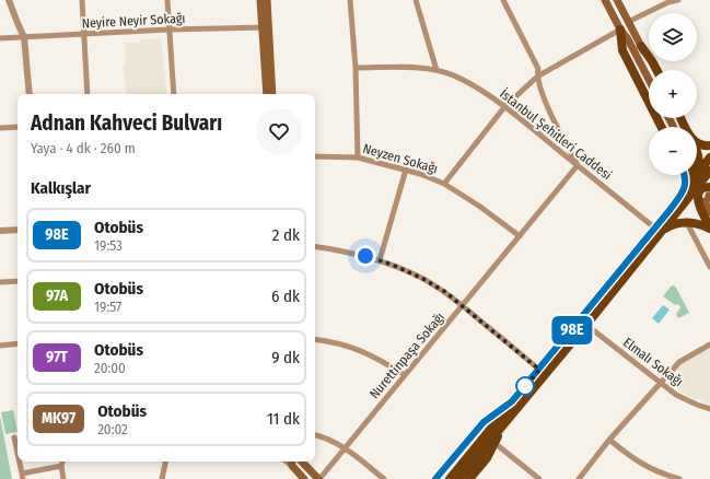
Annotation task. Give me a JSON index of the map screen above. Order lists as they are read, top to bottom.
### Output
{
  "streets": {
    "street": [
      "Neyire Neyir Sokağı",
      "İstanbul Şehitleri Caddesi",
      "Neyzen Sokağı",
      "Nurettinpaşa Sokağı",
      "Elmalı Sokağı"
    ]
  },
  "crossings": [
    ["İstanbul Şehitleri Caddesi", "Nurettinpaşa Sokağı"],
    ["Neyzen Sokağı", "Nurettinpaşa Sokağı"]
  ],
  "lines": ["bus line 98E"],
  "page": {
    "on_map": "98E",
    "map_buttons": ["+", "−"],
    "heading": [
      ["Adnan Kahveci Bulvarı", "Yaya · 4 dk · 260 m"],
      "Kalkışlar"
    ],
    "list": [
      {
        "mark": "98E",
        "name": "Otobüs",
        "note": "19:53",
        "value": "2 dk"
      },
      {
        "mark": "97A",
        "name": "Otobüs",
        "note": "19:57",
        "value": "6 dk"
      },
      {
        "mark": "97T",
        "name": "Otobüs",
        "note": "20:00",
        "value": "9 dk"
      },
      {
        "mark": "MK97",
        "name": "Otobüs",
        "note": "20:02",
        "value": "11 dk"
      }
    ]
  }
}
